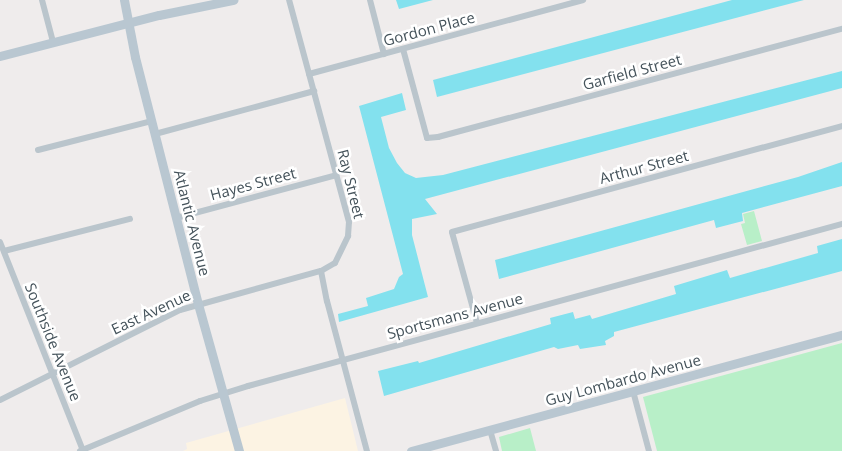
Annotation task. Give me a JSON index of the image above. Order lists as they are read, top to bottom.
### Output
{
  "streets": {
    "street": [
      "Gordon Place",
      "Garfield Street",
      "Arthur Street",
      "Hayes Street",
      "Ray Street",
      "Atlantic Avenue",
      "East Avenue",
      "Sportsmans Avenue",
      "Southside Avenue",
      "Guy Lombardo Avenue"
    ]
  },
  "crossings": [
    ["Gordon Place", "Garfield Street"],
    ["Gordon Place", "Ray Street"],
    ["Arthur Street", "Sportsmans Avenue"],
    ["Hayes Street", "Ray Street"],
    ["Hayes Street", "Atlantic Avenue"],
    ["Ray Street", "East Avenue"],
    ["Atlantic Avenue", "East Avenue"],
    ["Atlantic Avenue", "Sportsmans Avenue"],
    ["East Avenue", "Southside Avenue"],
    ["Sportsmans Avenue", "Southside Avenue"]
  ]
}
